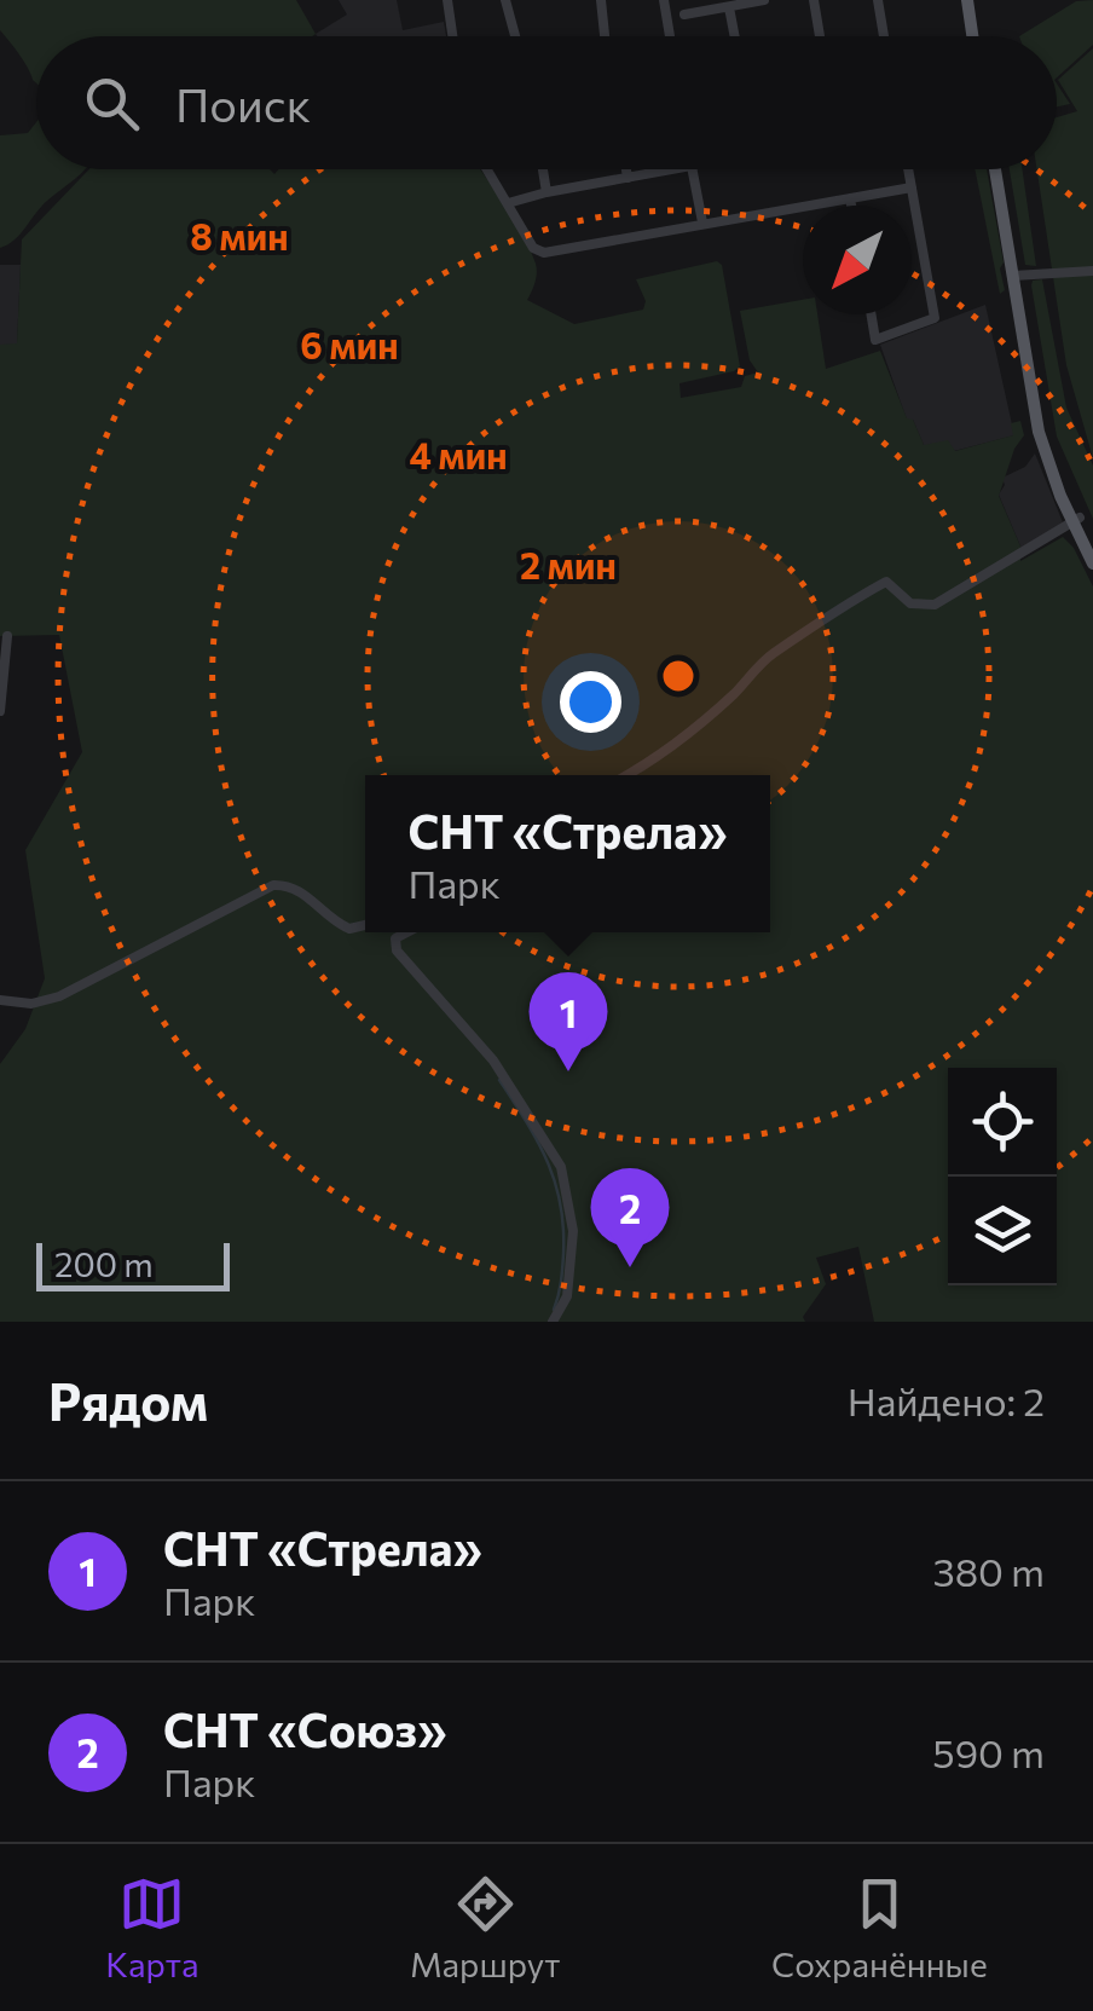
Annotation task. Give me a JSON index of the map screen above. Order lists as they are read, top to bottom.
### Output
{
  "scale_bar": "200 m",
  "north": "bottom left",
  "page": {
    "search": "Поиск",
    "popup": ["СНТ «Стрела»", "Парк"],
    "pins": ["1", "2"],
    "scale": "200 m",
    "heading": ["Рядом", "Найдено: 2"],
    "list": [
      {
        "mark": "1",
        "name": "СНТ «Стрела»",
        "note": "Парк",
        "value": "380 m"
      },
      {
        "mark": "2",
        "name": "СНТ «Союз»",
        "note": "Парк",
        "value": "590 m"
      }
    ],
    "nav": ["Карта", "Маршрут", "Сохранённые"]
  },
  "rings": [
    "8 мин",
    "6 мин",
    "4 мин",
    "2 мин"
  ]
}
